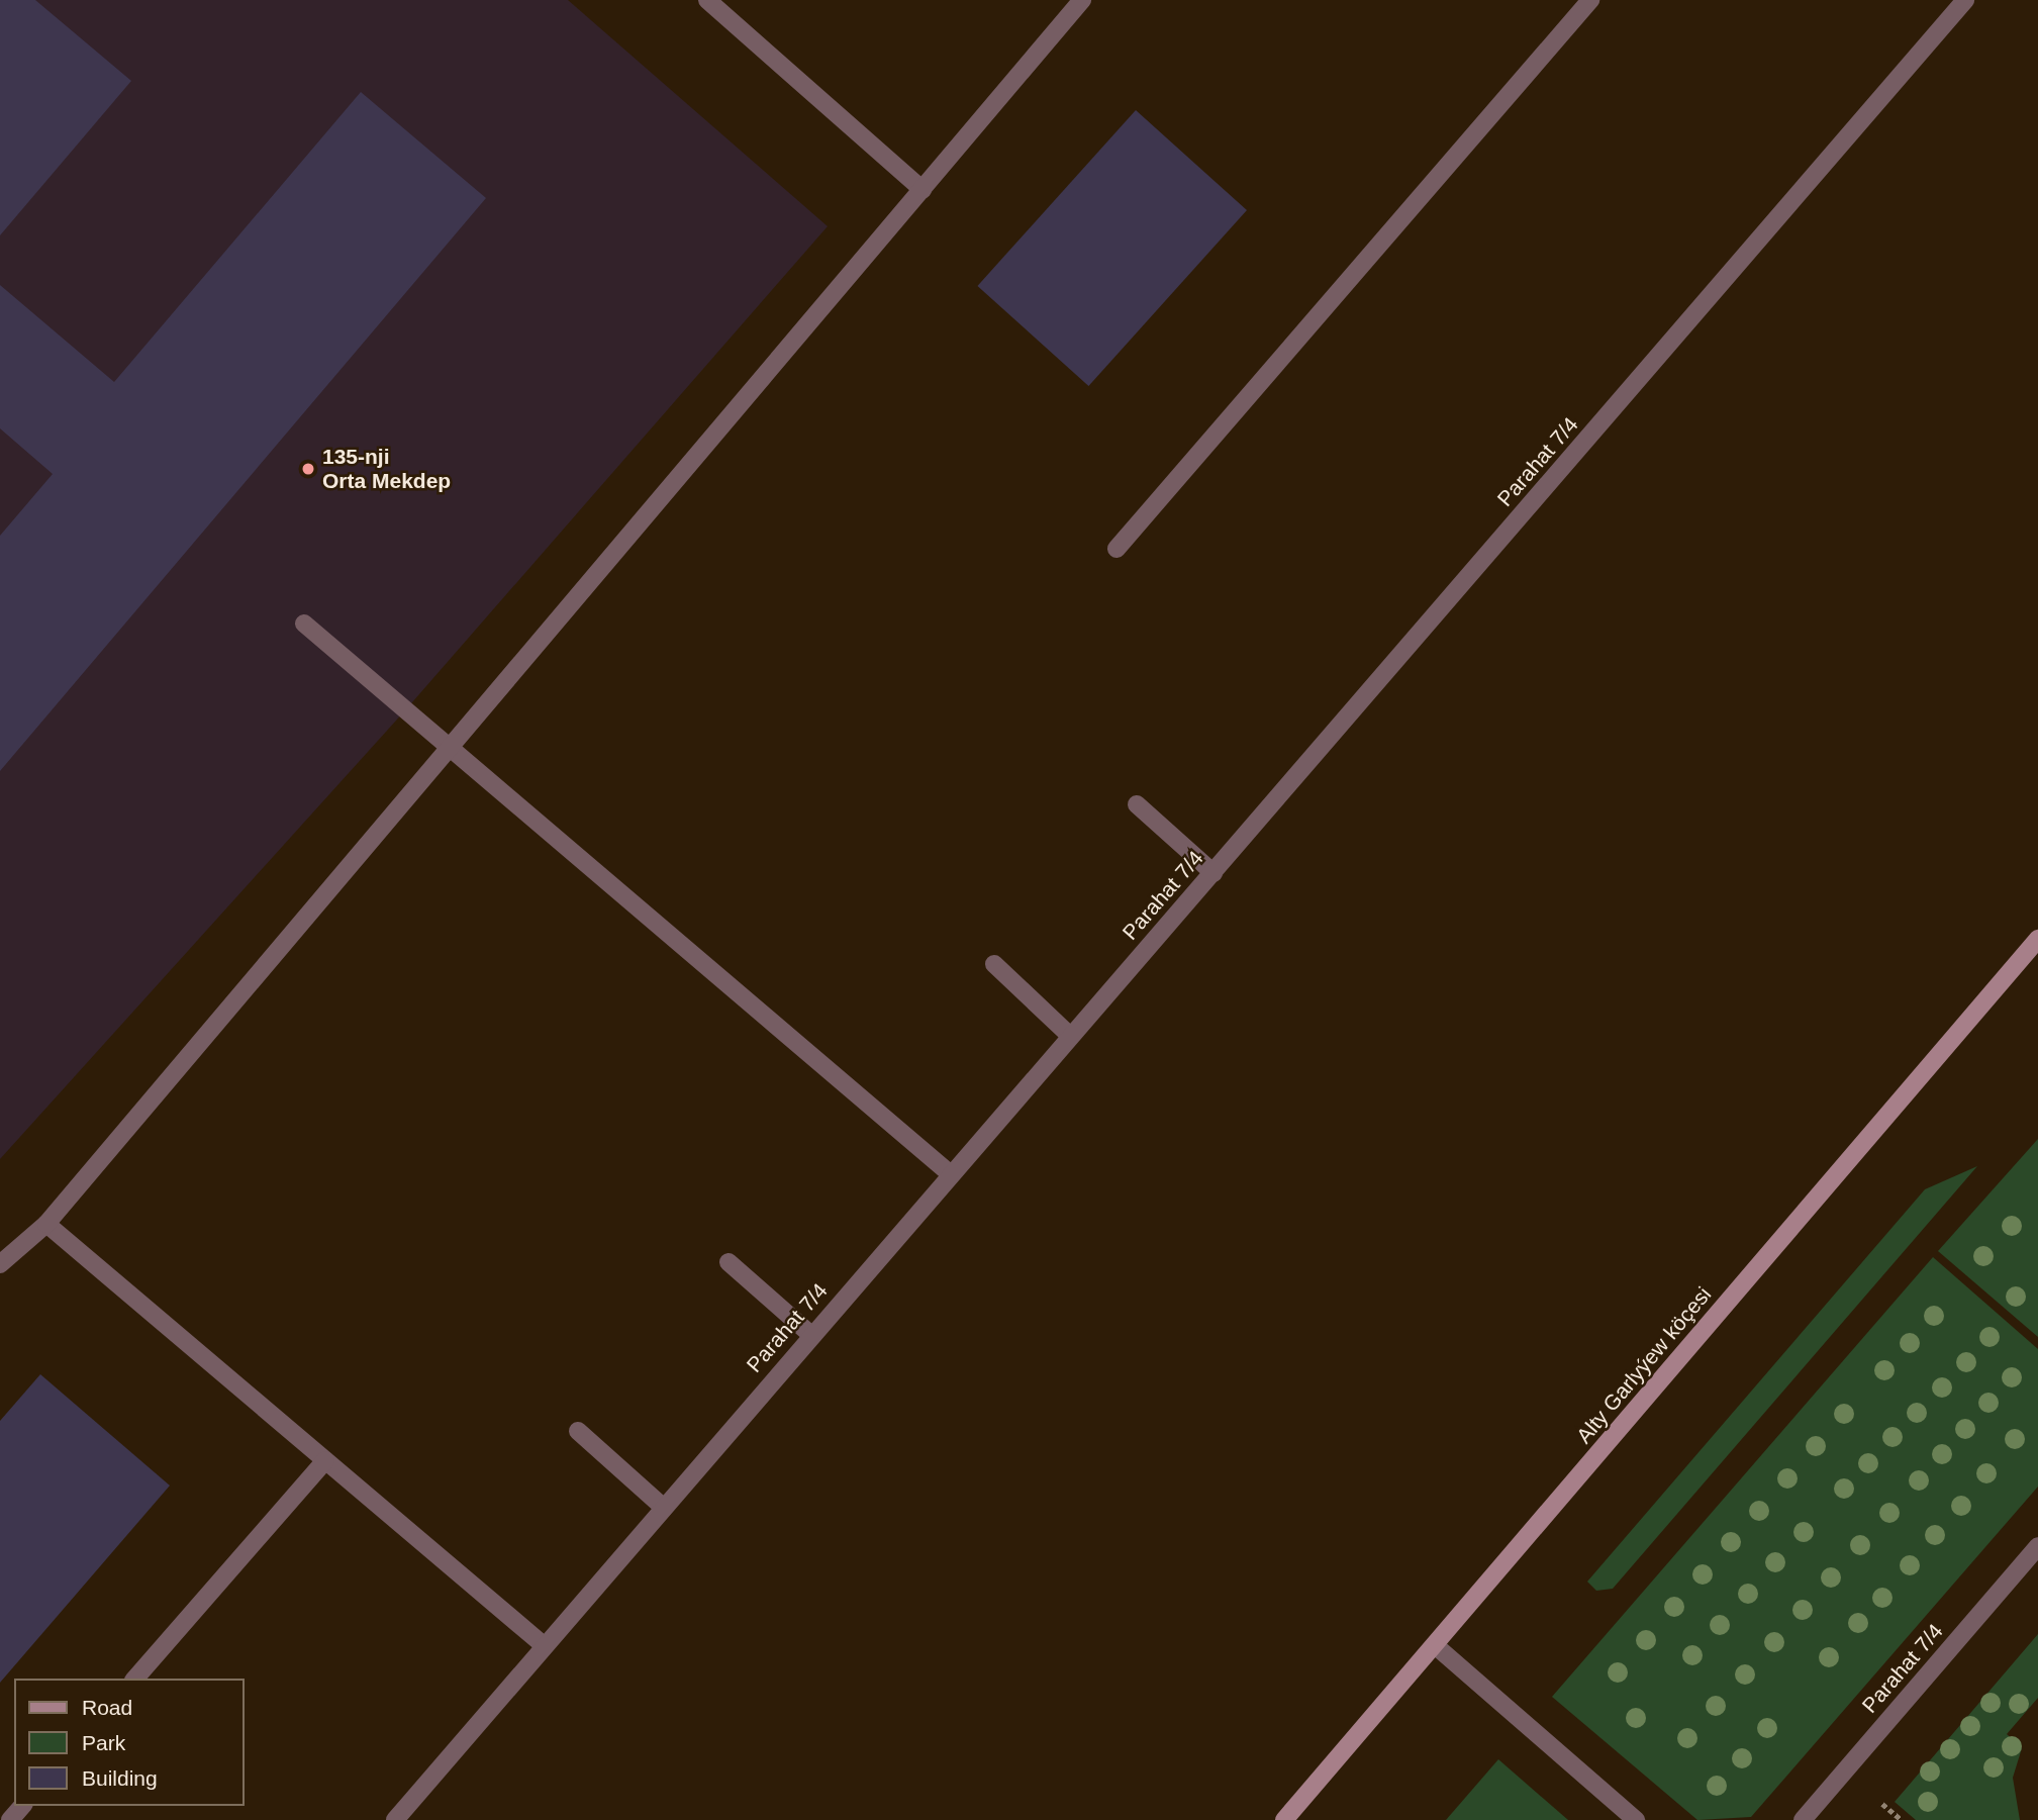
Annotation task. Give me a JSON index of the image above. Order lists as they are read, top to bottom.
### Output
{
  "streets": {
    "street": ["Parahat 7/4", "Alty Garlyýew köçesi"]
  },
  "places": ["135-nji Orta Mekdep"],
  "legend": ["Road", "Park", "Building"]
}
